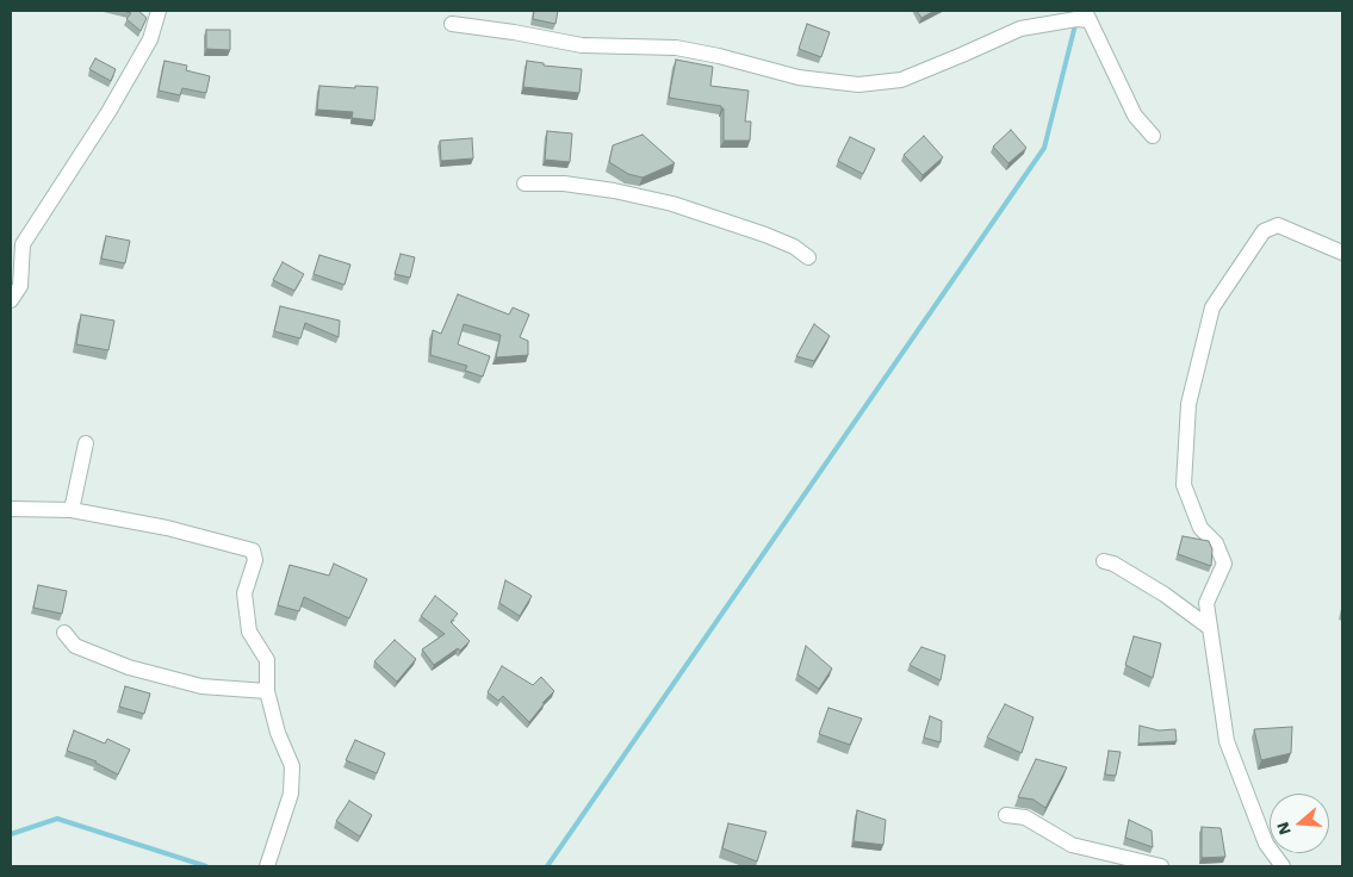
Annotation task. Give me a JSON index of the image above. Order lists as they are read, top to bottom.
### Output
{
  "north": "left"
}
